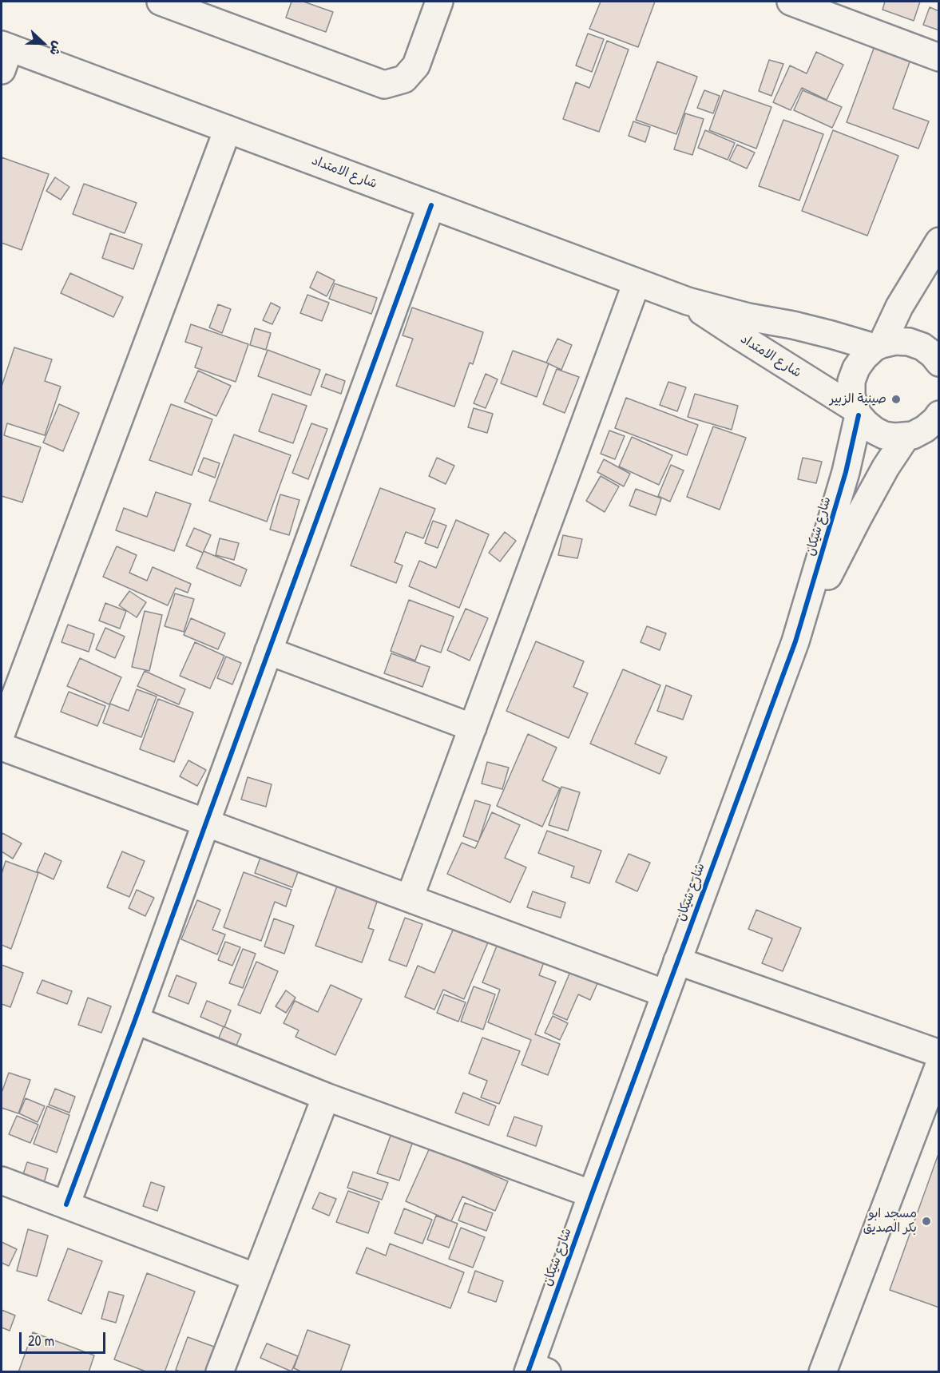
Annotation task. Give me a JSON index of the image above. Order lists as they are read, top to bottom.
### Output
{
  "streets": {
    "street": ["شارع الامتداد", "شارع شيكان"]
  },
  "crossings": [
    ["شارع الامتداد", "شارع شيكان"]
  ],
  "places": ["صينية الزبير", "مسجد ابو بكر الصديق"],
  "scale_bar": "20 m",
  "north": "right"
}
